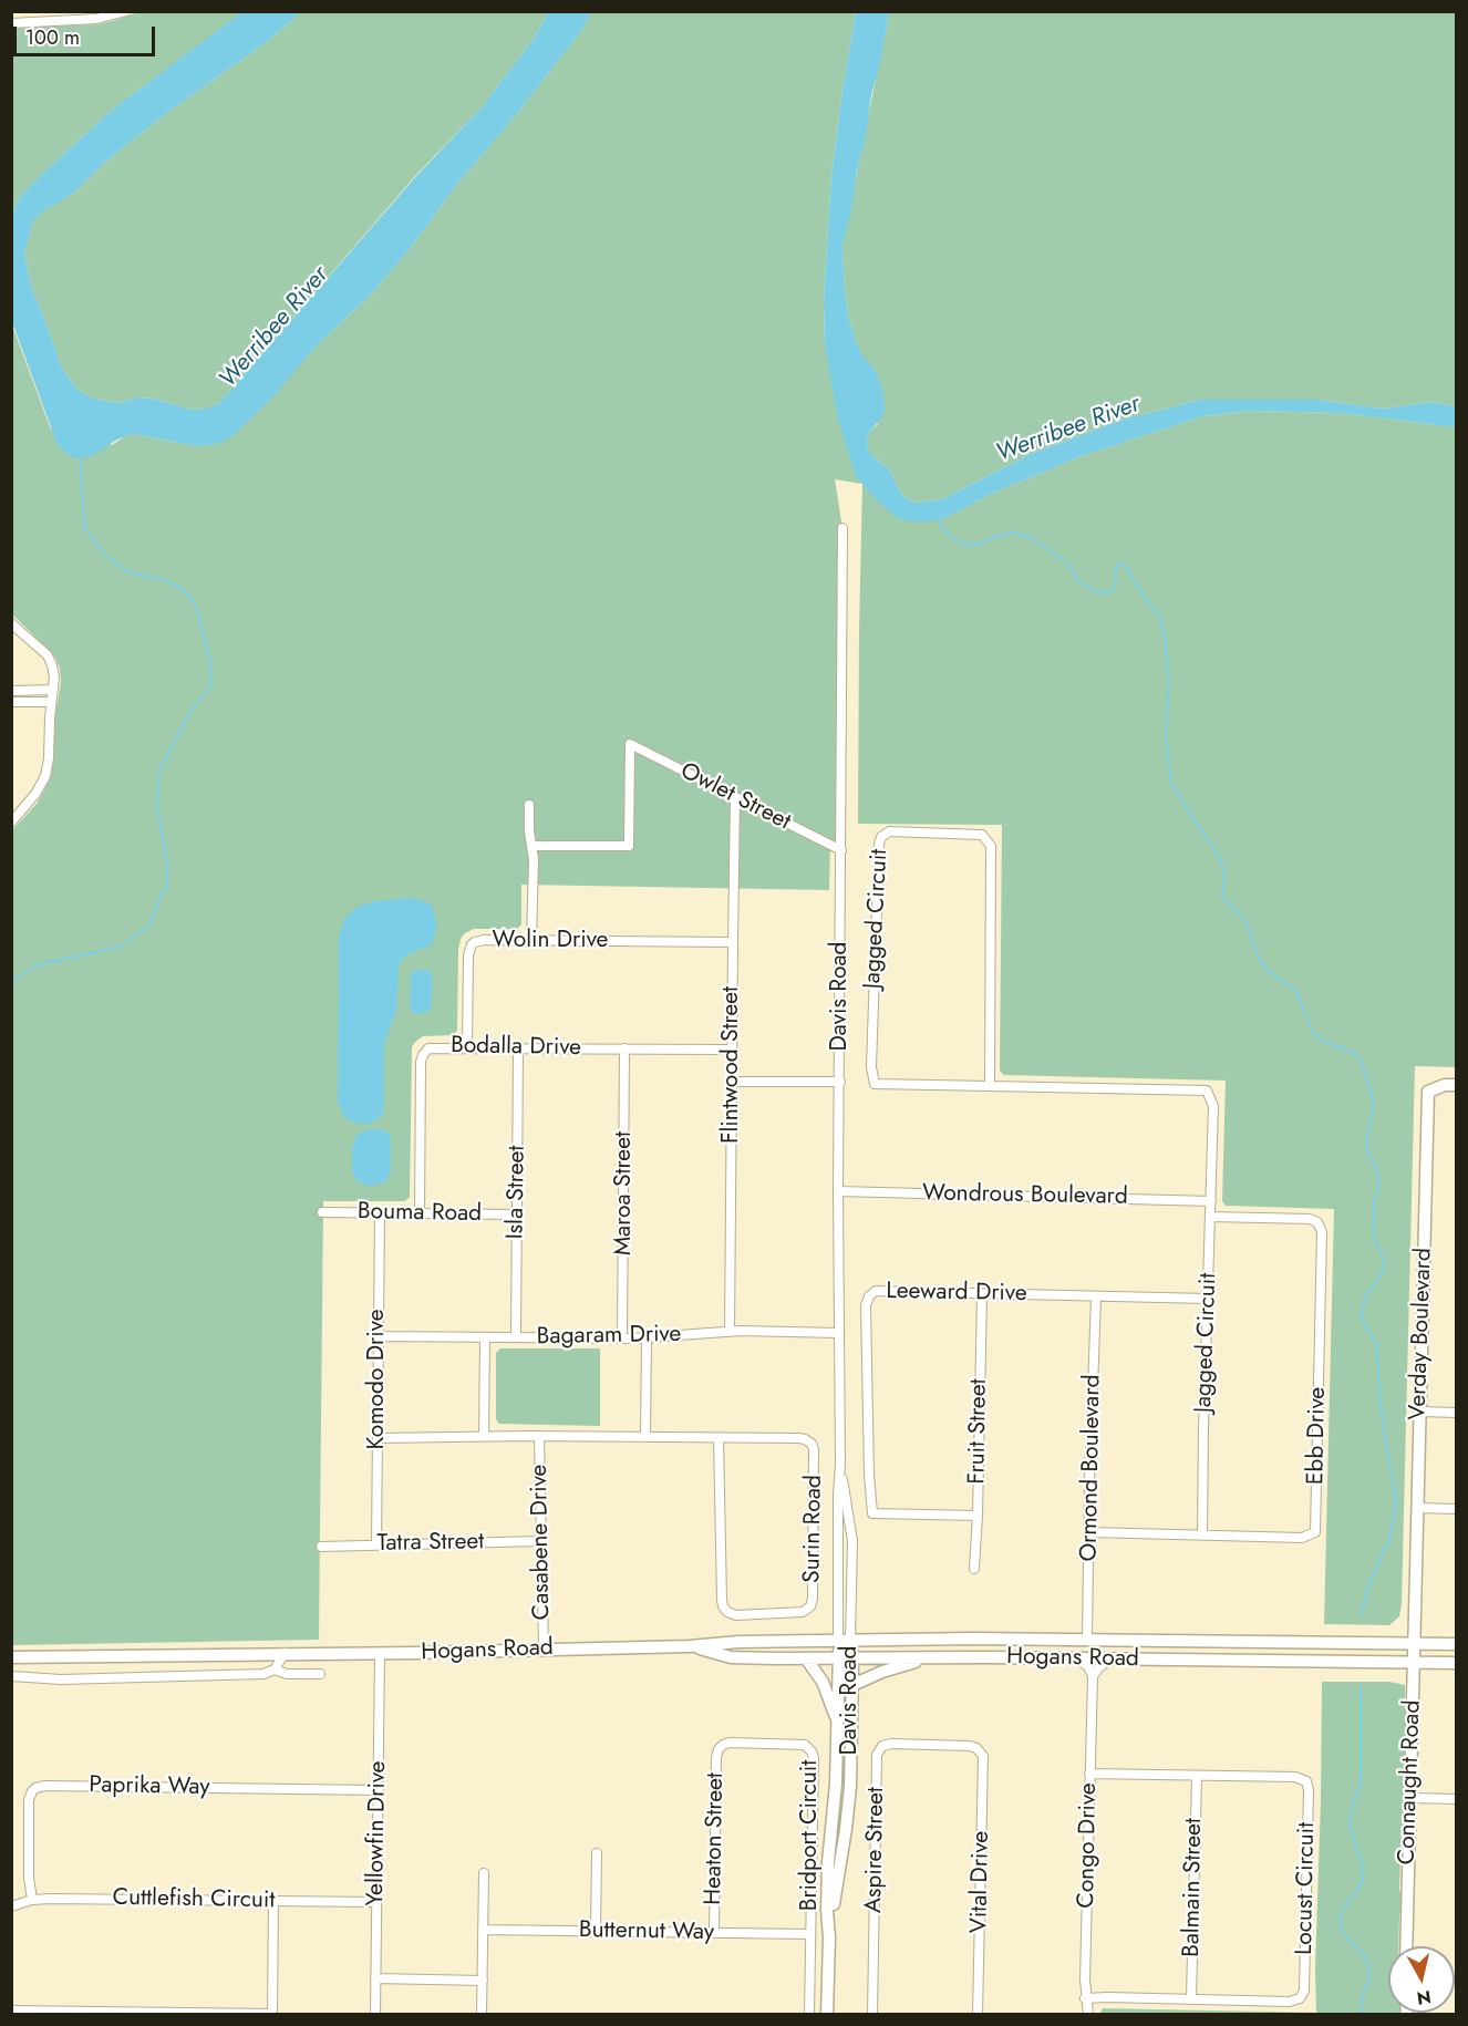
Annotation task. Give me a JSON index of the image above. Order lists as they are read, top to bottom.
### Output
{
  "streets": {
    "street": [
      "Owlet Street",
      "Jagged Circuit",
      "Wolin Drive",
      "Davis Road",
      "Bodalla Drive",
      "Flintwood Street",
      "Isla Street",
      "Maroa Street",
      "Wondrous Boulevard",
      "Bouma Road",
      "Leeward Drive",
      "Verday Boulevard",
      "Bagaram Drive",
      "Komodo Drive",
      "Fruit Street",
      "Ebb Drive",
      "Ormond Boulevard",
      "Surin Road",
      "Casabene Drive",
      "Tatra Street",
      "Hogans Road",
      "Connaught Road",
      "Paprika Way",
      "Yellowfin Drive",
      "Bridport Circuit",
      "Heaton Street",
      "Congo Drive",
      "Aspire Street",
      "Vital Drive",
      "Balmain Street",
      "Locust Circuit",
      "Cuttlefish Circuit",
      "Butternut Way"
    ]
  },
  "crossings": [
    ["Owlet Street", "Davis Road"],
    ["Owlet Street", "Flintwood Street"],
    ["Jagged Circuit", "Wondrous Boulevard"],
    ["Jagged Circuit", "Leeward Drive"],
    ["Jagged Circuit", "Ebb Drive"],
    ["Wolin Drive", "Bodalla Drive"],
    ["Wolin Drive", "Flintwood Street"],
    ["Davis Road", "Wondrous Boulevard"],
    ["Davis Road", "Bagaram Drive"],
    ["Davis Road", "Hogans Road"],
    ["Bodalla Drive", "Flintwood Street"],
    ["Bodalla Drive", "Isla Street"],
    ["Bodalla Drive", "Maroa Street"],
    ["Bodalla Drive", "Bouma Road"],
    ["Flintwood Street", "Bagaram Drive"],
    ["Isla Street", "Bouma Road"],
    ["Isla Street", "Bagaram Drive"],
    ["Maroa Street", "Bagaram Drive"],
    ["Bouma Road", "Komodo Drive"],
    ["Leeward Drive", "Fruit Street"],
    ["Leeward Drive", "Ormond Boulevard"],
    ["Verday Boulevard", "Connaught Road"],
    ["Bagaram Drive", "Komodo Drive"],
    ["Komodo Drive", "Surin Road"],
    ["Komodo Drive", "Tatra Street"],
    ["Ebb Drive", "Ormond Boulevard"],
    ["Ormond Boulevard", "Hogans Road"],
    ["Surin Road", "Casabene Drive"],
    ["Casabene Drive", "Tatra Street"],
    ["Casabene Drive", "Hogans Road"],
    ["Hogans Road", "Connaught Road"],
    ["Hogans Road", "Yellowfin Drive"],
    ["Paprika Way", "Yellowfin Drive"],
    ["Paprika Way", "Cuttlefish Circuit"],
    ["Yellowfin Drive", "Cuttlefish Circuit"],
    ["Bridport Circuit", "Heaton Street"],
    ["Bridport Circuit", "Butternut Way"],
    ["Heaton Street", "Butternut Way"],
    ["Congo Drive", "Locust Circuit"],
    ["Aspire Street", "Vital Drive"],
    ["Balmain Street", "Locust Circuit"]
  ],
  "water": ["Werribee River"],
  "scale_bar": "100 m",
  "north": "bottom"
}
